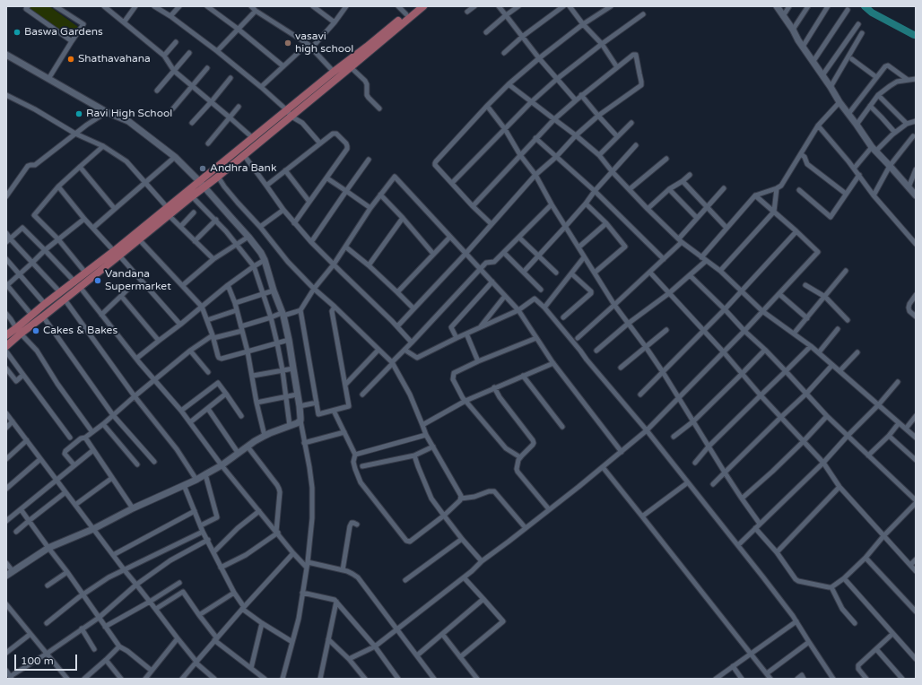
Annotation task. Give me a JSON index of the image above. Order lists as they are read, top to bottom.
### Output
{
  "places": [
    "Baswa Gardens",
    "vasavi high school",
    "Shathavahana",
    "Ravi High School",
    "Andhra Bank",
    "Vandana Supermarket",
    "Cakes & Bakes"
  ],
  "scale_bar": "100 m"
}
